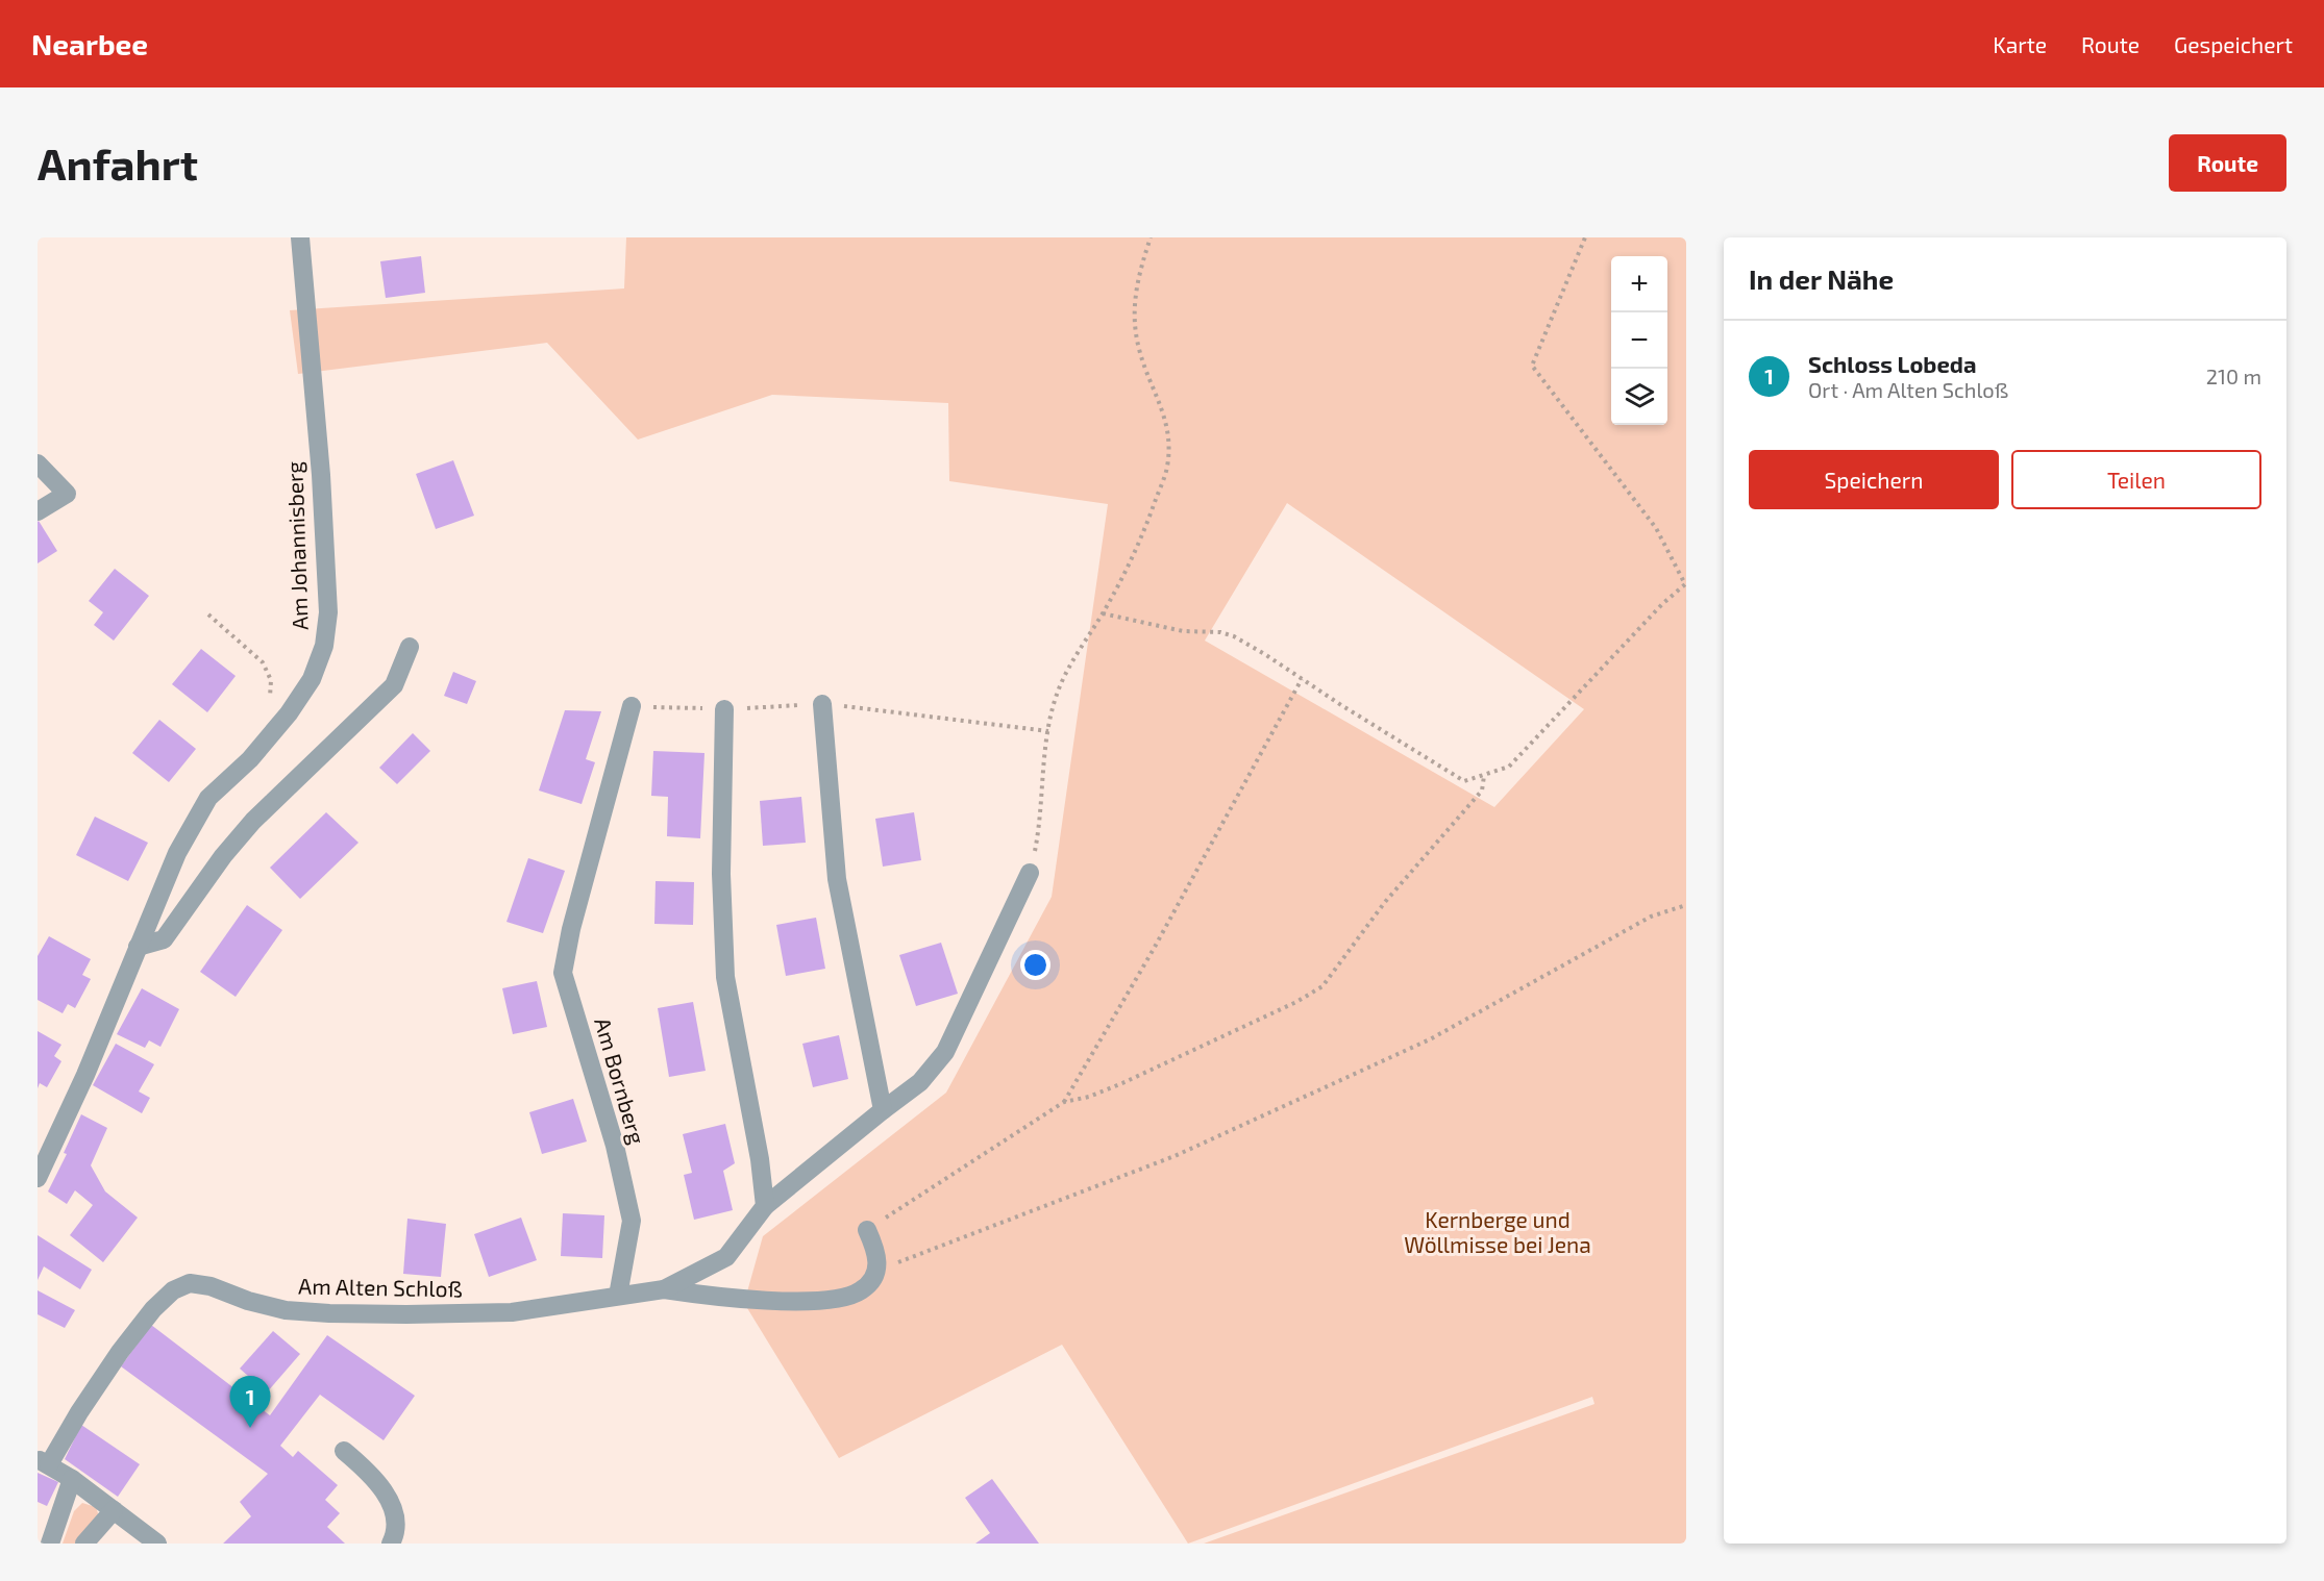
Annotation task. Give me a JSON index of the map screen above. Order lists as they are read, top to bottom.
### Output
{
  "streets": {
    "street": ["Am Johannisberg", "Am Bornberg", "Am Alten Schloß"]
  },
  "crossings": [
    ["Am Bornberg", "Am Alten Schloß"]
  ],
  "parks": ["Kernberge und Wöllmisse bei Jena"],
  "page": {
    "header": "Nearbee",
    "nav": ["Karte", "Route", "Gespeichert"],
    "buttons": [
      "Route",
      ["Speichern", "Teilen"]
    ],
    "title": "Anfahrt",
    "heading": "In der Nähe",
    "map_buttons": ["+", "−"],
    "list": [
      {
        "mark": "1",
        "name": "Schloss Lobeda",
        "note": "Ort · Am Alten Schloß",
        "value": "210 m"
      }
    ],
    "pins": "1"
  }
}
